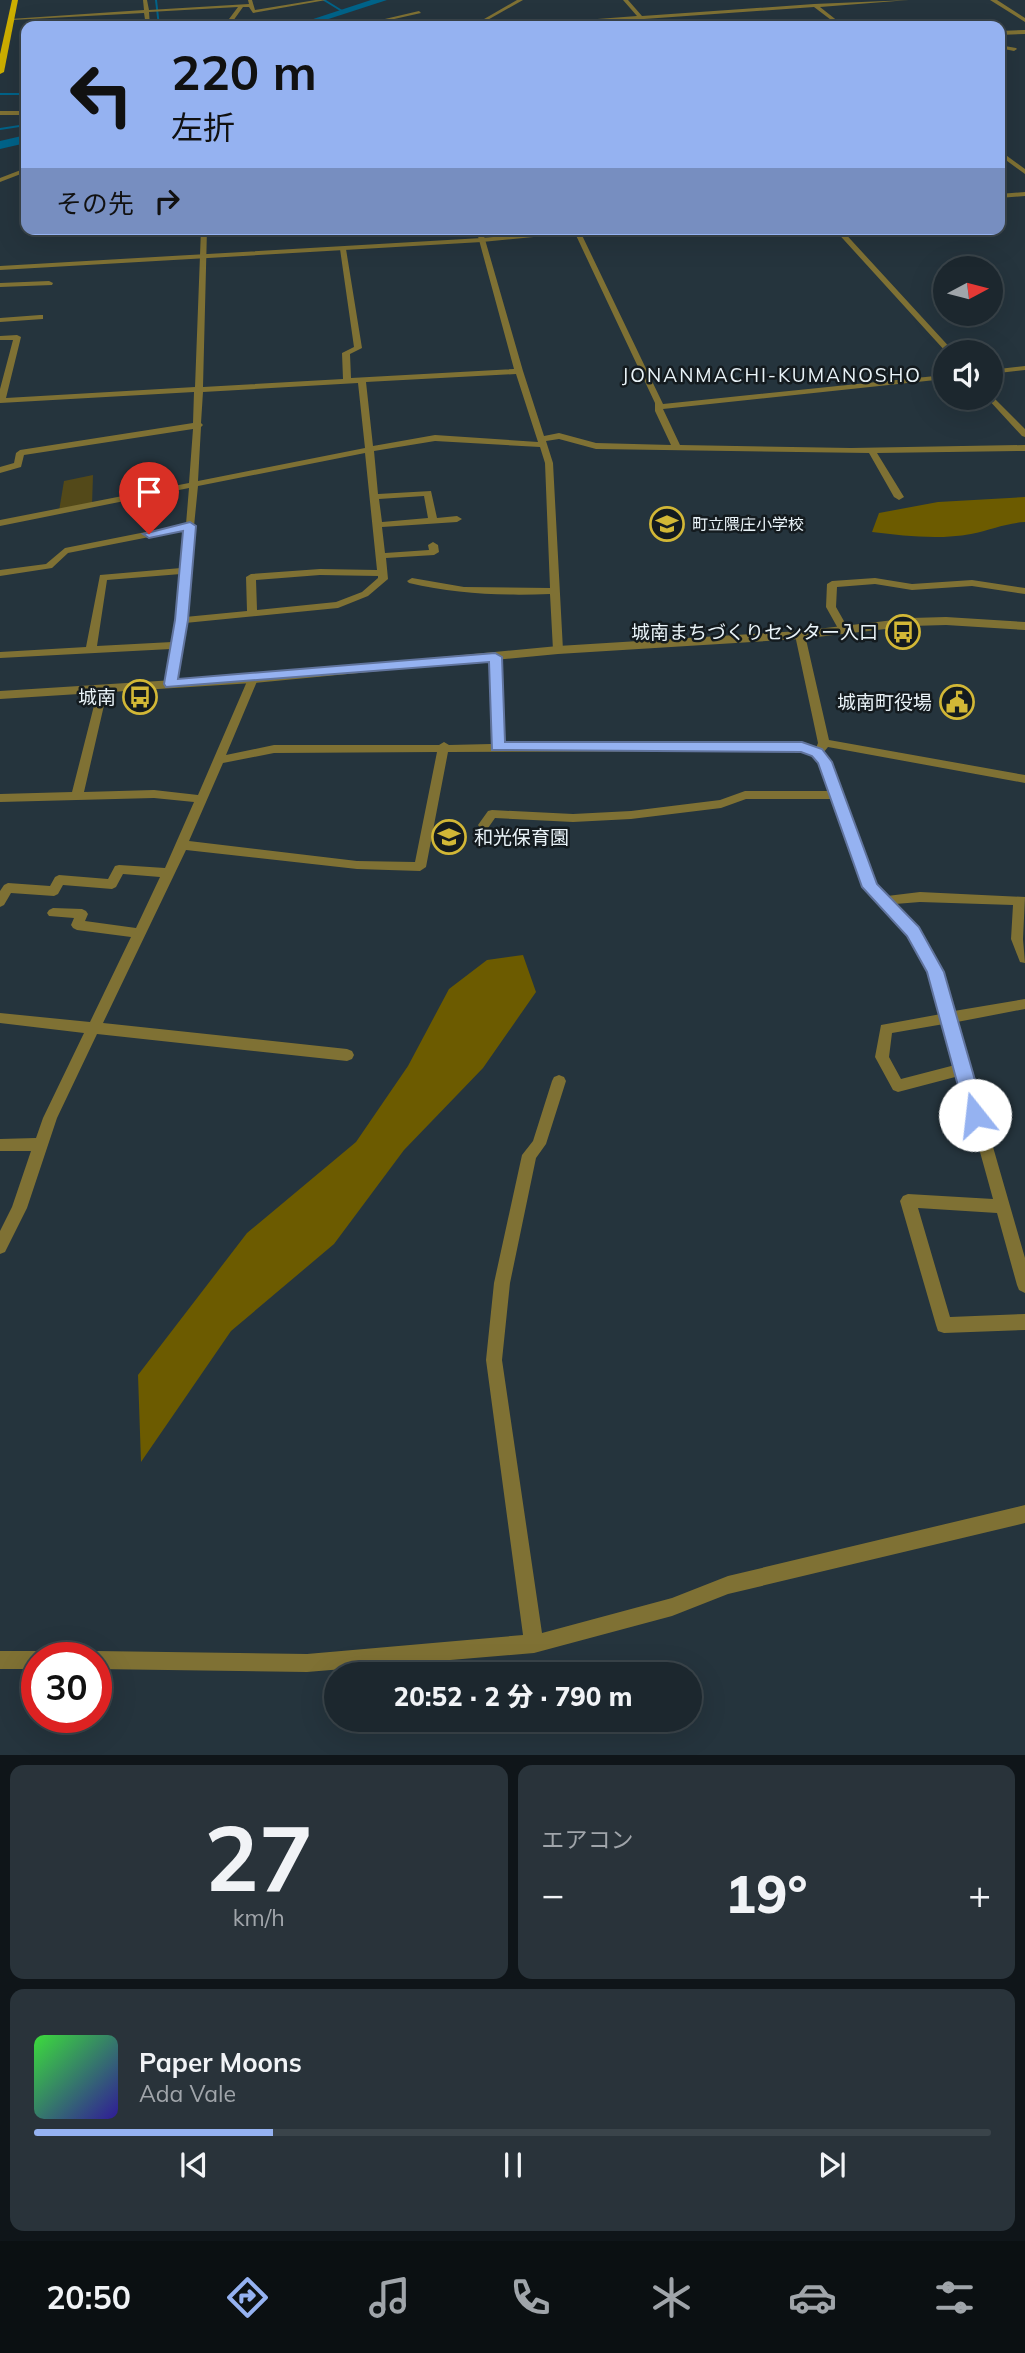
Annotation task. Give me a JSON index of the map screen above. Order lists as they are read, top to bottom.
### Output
{
  "districts": ["JONANMACHI-KUMANOSHO"],
  "places": {
    "school or university": ["町立隈庄小学校", "和光保育園"],
    "bus stop": ["城南まちづくりセンター入口", "城南"],
    "public building": ["城南町役場"]
  },
  "north": "right",
  "page": {
    "turn": ["220 m", "左折"],
    "then": "その先",
    "limit": "30",
    "trip": "20:52 · 2 分 · 790 m",
    "tile": [
      ["27", "km/h"],
      "エアコン"
    ],
    "heat": ["−", "19°", "+"],
    "song": ["Paper Moons", "Ada Vale"],
    "tabs": "20:50"
  }
}
